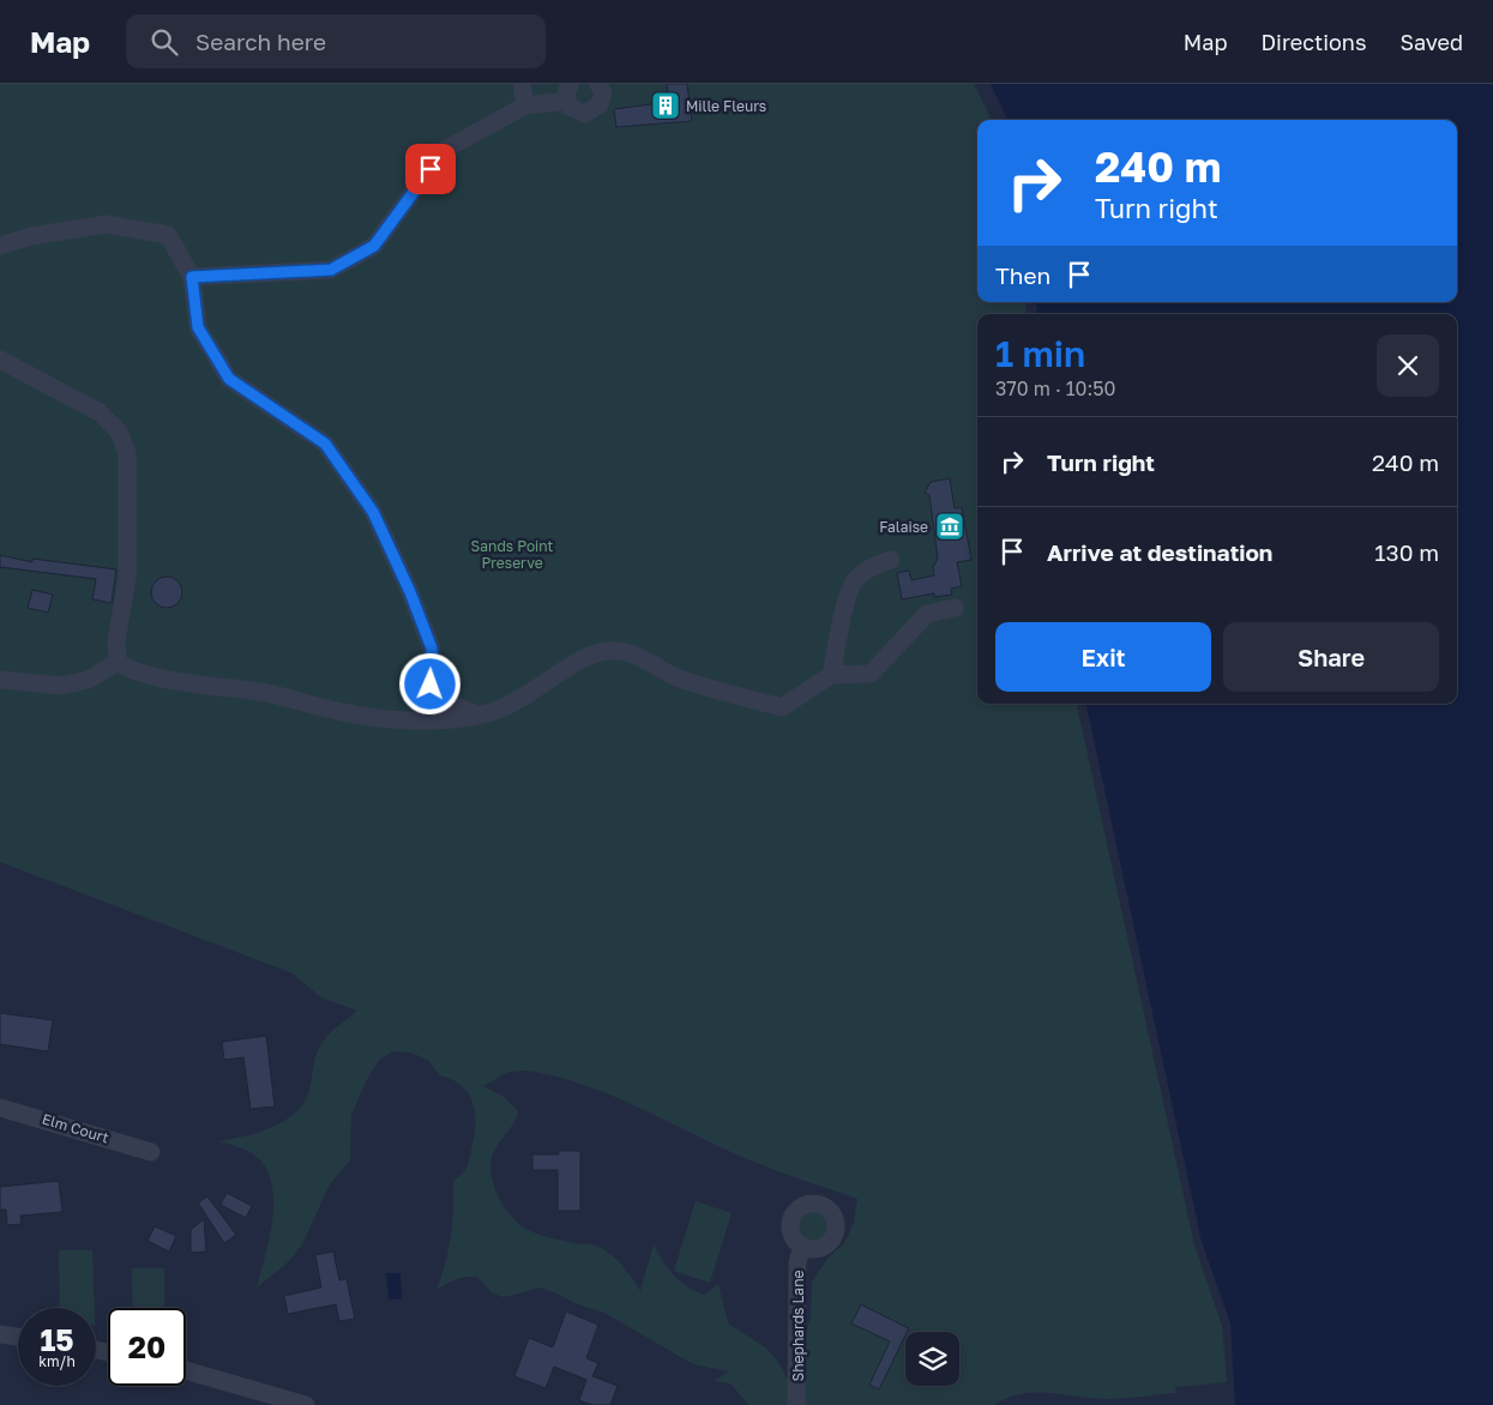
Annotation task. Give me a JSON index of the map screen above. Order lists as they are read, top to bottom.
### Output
{
  "streets": {
    "street": ["Elm Court", "Shephards Lane"]
  },
  "parks": ["Sands Point Preserve"],
  "places": {
    "building": ["Mille Fleurs"],
    "museum": ["Falaise"]
  },
  "page": {
    "header": "Map",
    "search": "Search here",
    "nav": ["Map", "Directions", "Saved"],
    "turn": ["240 m", "Turn right"],
    "then": "Then",
    "heading": ["1 min", "370 m · 10:50"],
    "list": [
      {
        "name": "Turn right",
        "value": "240 m"
      },
      {
        "name": "Arrive at destination",
        "value": "130 m"
      }
    ],
    "buttons": ["Exit", "Share"],
    "speed": "15 km/h",
    "limit": "20"
  }
}
